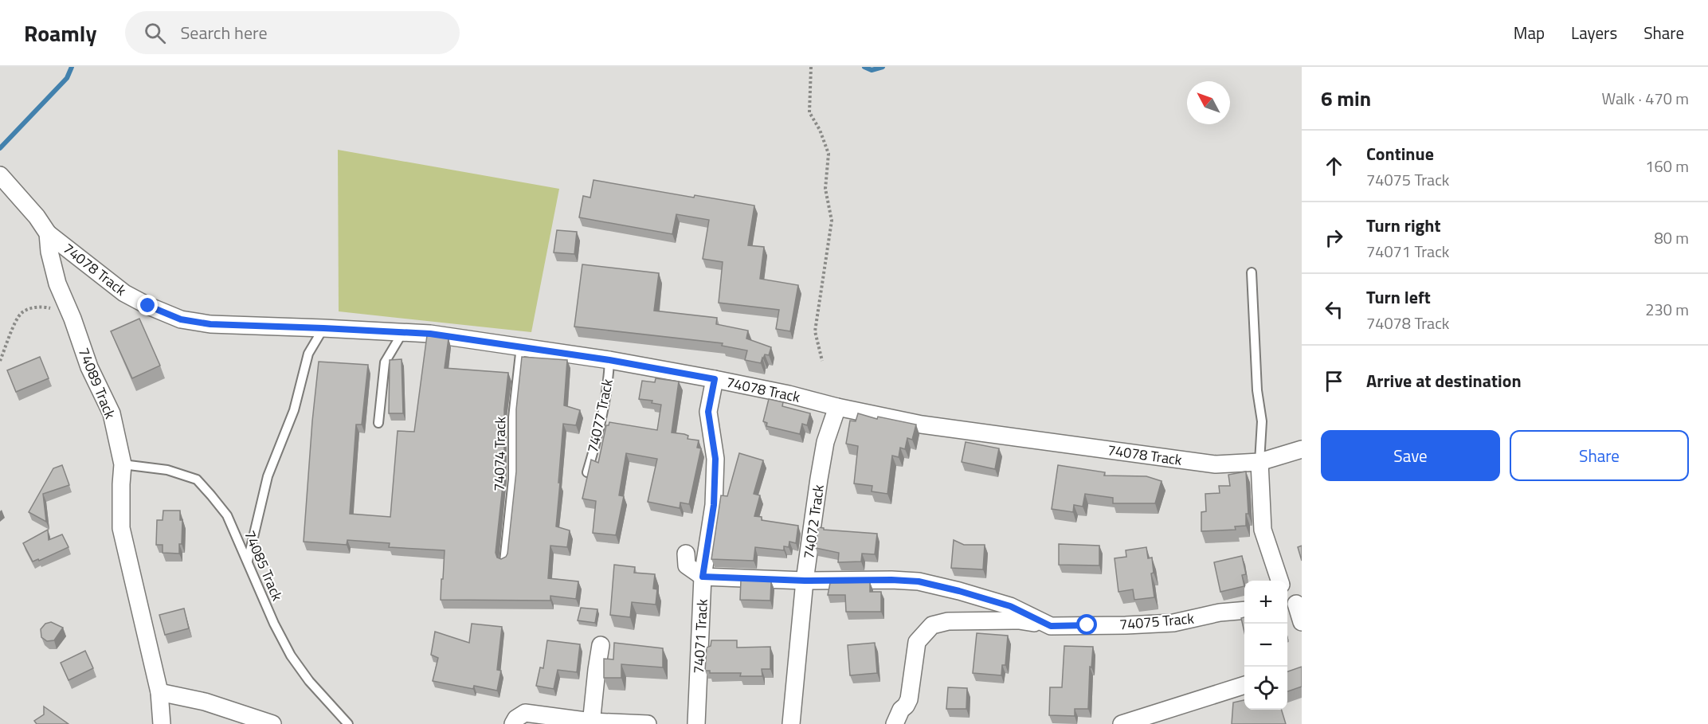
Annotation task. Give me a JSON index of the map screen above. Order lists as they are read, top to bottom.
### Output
{
  "streets": {
    "street": [
      "74078 Track",
      "74089 Track",
      "74072 Track",
      "74075 Track",
      "74071 Track"
    ],
    "lane": ["74077 Track", "74074 Track", "74085 Track"]
  },
  "crossings": [
    ["74078 Track", "74089 Track"],
    ["74078 Track", "74077 Track"],
    ["74078 Track", "74074 Track"],
    ["74078 Track", "74072 Track"],
    ["74078 Track", "74071 Track"],
    ["74089 Track", "74085 Track"],
    ["74072 Track", "74075 Track"],
    ["74075 Track", "74071 Track"]
  ],
  "north": "top left",
  "page": {
    "header": "Roamly",
    "search": "Search here",
    "nav": ["Map", "Layers", "Share"],
    "heading": ["6 min", "Walk · 470 m"],
    "list": [
      ["Continue", "74075 Track", "160 m"],
      ["Turn right", "74071 Track", "80 m"],
      ["Turn left", "74078 Track", "230 m"],
      "Arrive at destination"
    ],
    "buttons": ["Save", "Share"],
    "map_buttons": ["+", "−"]
  }
}
